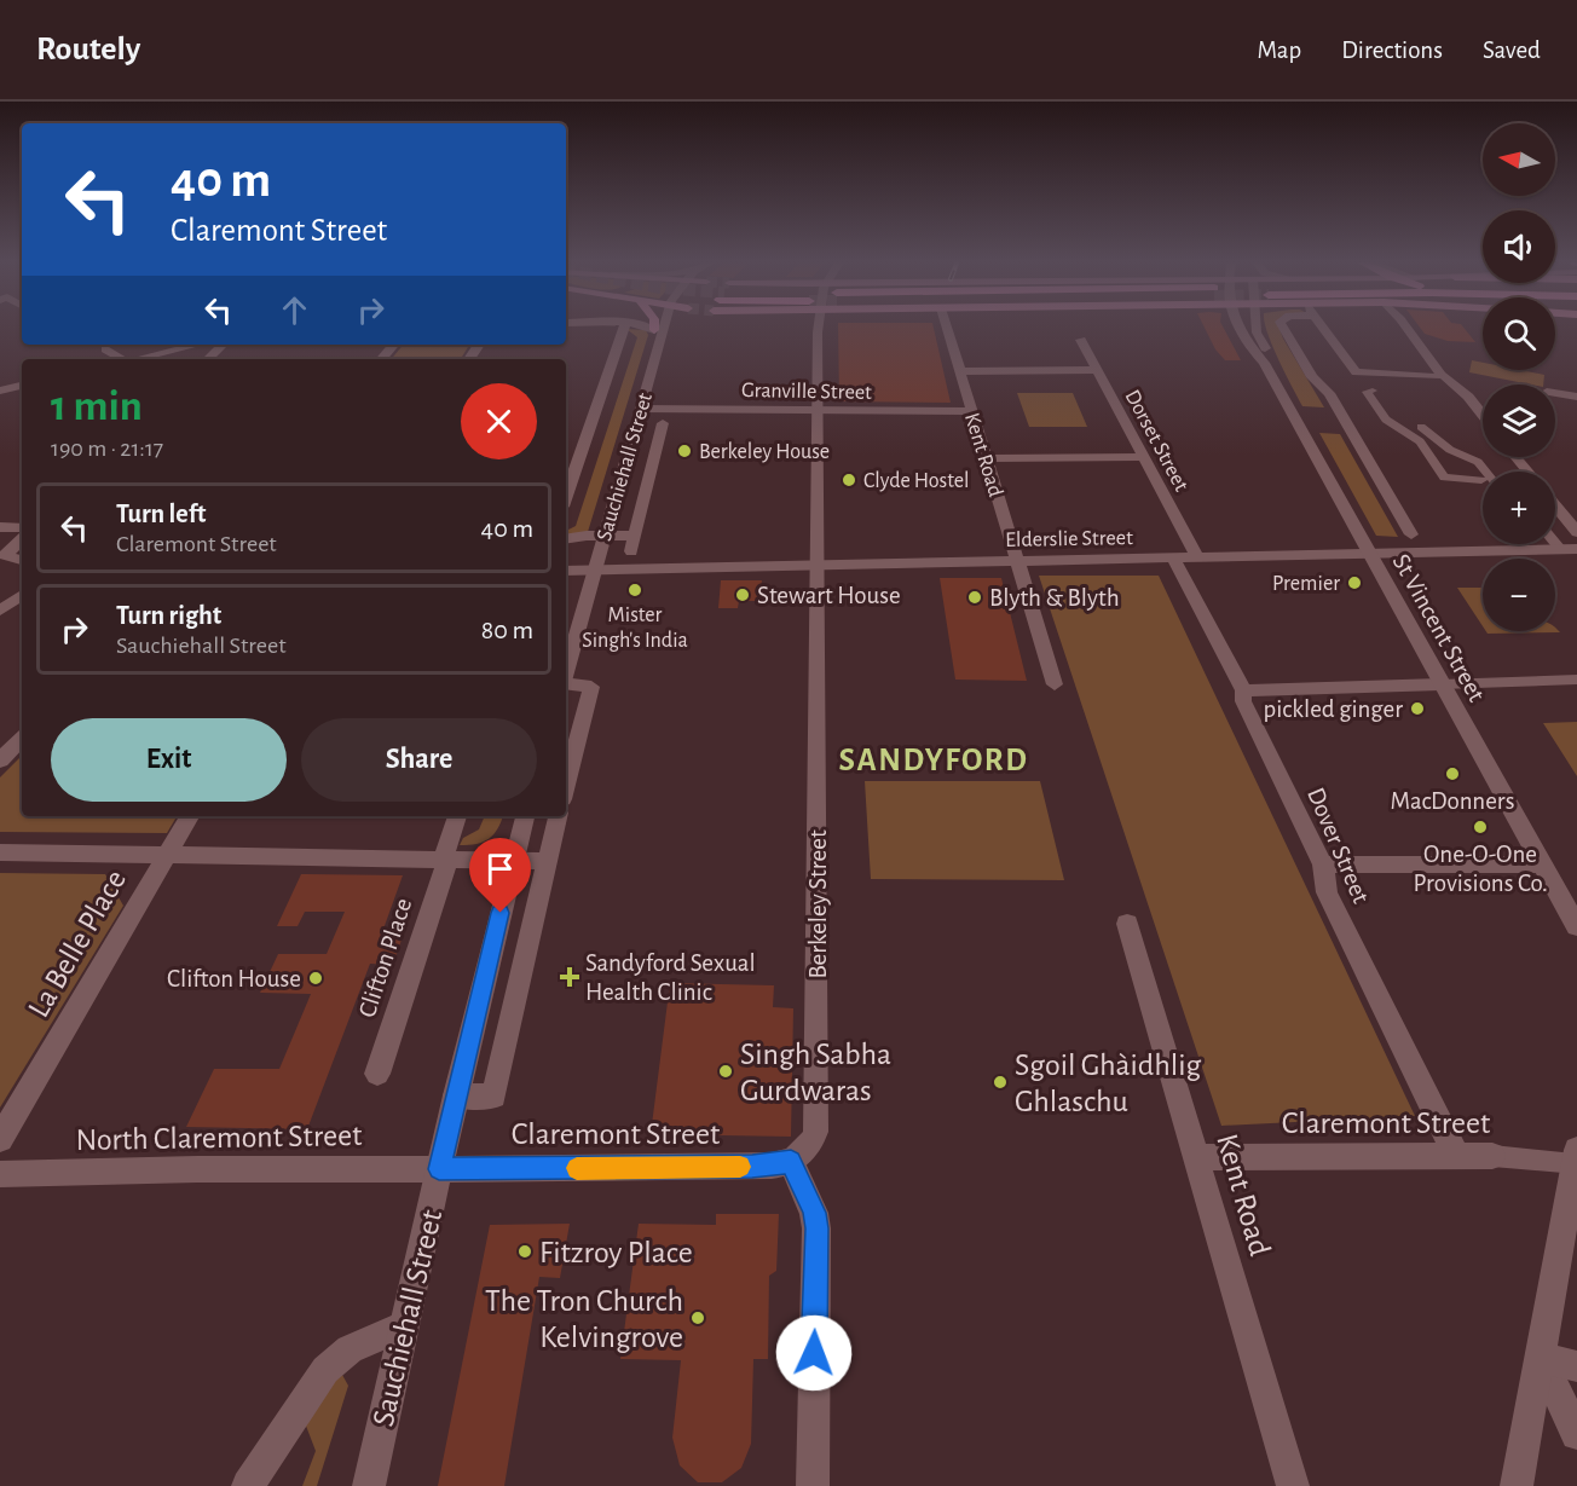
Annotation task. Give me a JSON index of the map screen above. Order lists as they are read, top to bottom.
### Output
{
  "streets": {
    "street": [
      "Granville Street",
      "Dorset Street",
      "Kent Road",
      "Sauchiehall Street",
      "Elderslie Street",
      "St Vincent Street",
      "Dover Street",
      "Berkeley Street",
      "La Belle Place",
      "Clifton Place",
      "Claremont Street",
      "North Claremont Street"
    ]
  },
  "crossings": [
    ["Granville Street", "Kent Road"],
    ["Granville Street", "Sauchiehall Street"],
    ["Granville Street", "Berkeley Street"],
    ["Dorset Street", "Elderslie Street"],
    ["Kent Road", "Elderslie Street"],
    ["Kent Road", "Claremont Street"],
    ["Sauchiehall Street", "Elderslie Street"],
    ["Sauchiehall Street", "Claremont Street"],
    ["Sauchiehall Street", "North Claremont Street"],
    ["Elderslie Street", "St Vincent Street"],
    ["Elderslie Street", "Dover Street"],
    ["Elderslie Street", "Berkeley Street"],
    ["Dover Street", "Claremont Street"],
    ["Berkeley Street", "Claremont Street"],
    ["Claremont Street", "North Claremont Street"]
  ],
  "districts": ["SANDYFORD"],
  "places": {
    "other": [
      "Berkeley House",
      "Clyde Hostel",
      "Premier",
      "Mister Singh's India",
      "Stewart House",
      "Blyth & Blyth",
      "pickled ginger",
      "MacDonners",
      "One-O-One Provisions Co.",
      "Clifton House",
      "Singh Sabha Gurdwaras",
      "Sgoil Ghàidhlig Ghlaschu",
      "Fitzroy Place",
      "The Tron Church Kelvingrove"
    ],
    "health": ["Sandyford Sexual Health Clinic"]
  },
  "north": "left",
  "page": {
    "header": "Routely",
    "nav": ["Map", "Directions", "Saved"],
    "map_buttons": ["+", "−"],
    "turn": ["40 m", "Claremont Street"],
    "heading": ["1 min", "190 m · 21:17"],
    "list": [
      {
        "name": "Turn left",
        "note": "Claremont Street",
        "value": "40 m"
      },
      {
        "name": "Turn right",
        "note": "Sauchiehall Street",
        "value": "80 m"
      }
    ],
    "buttons": ["Exit", "Share"]
  }
}
